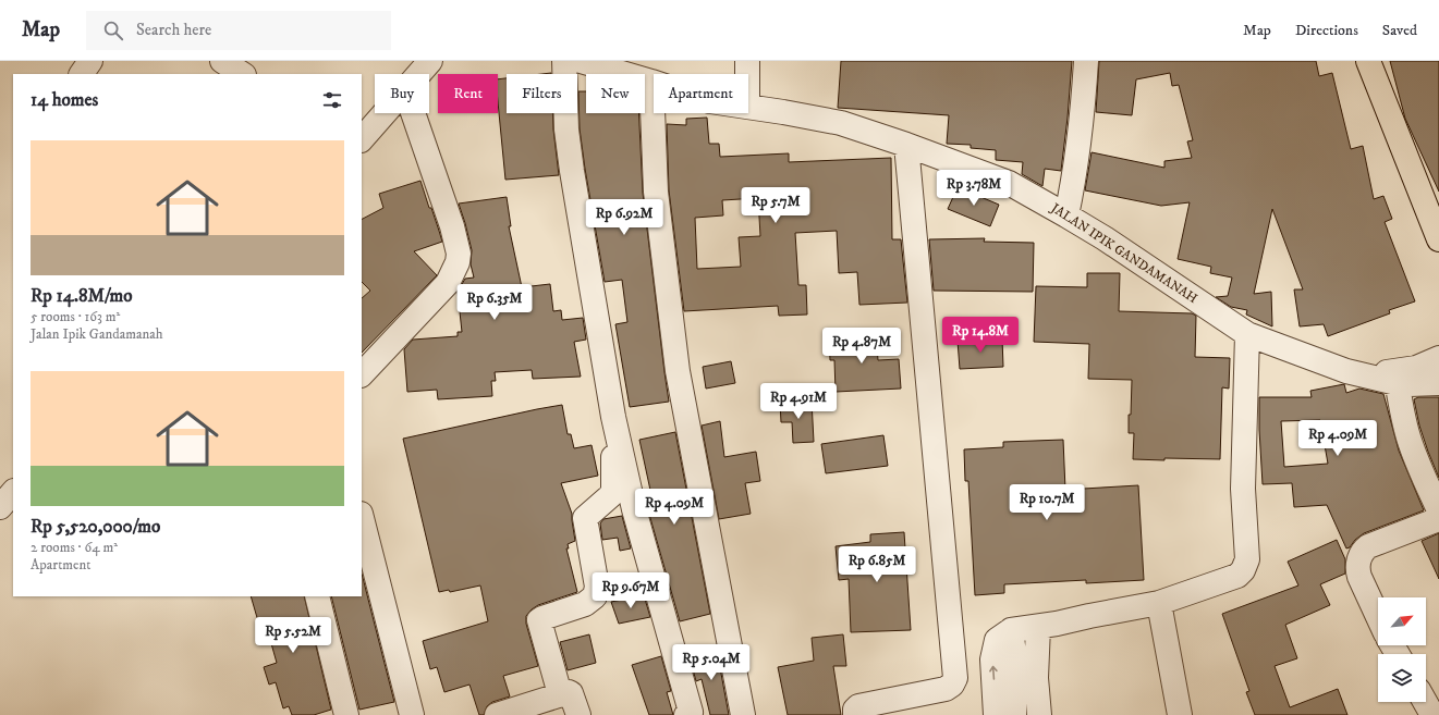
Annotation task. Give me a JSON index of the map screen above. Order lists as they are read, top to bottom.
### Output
{
  "streets": {
    "street": ["JALAN IPIK GANDAMANAH"]
  },
  "north": "top right",
  "page": {
    "header": "Map",
    "search": "Search here",
    "nav": ["Map", "Directions", "Saved"],
    "chip": [
      "Buy",
      "Rent",
      "Filters",
      "New",
      "Apartment"
    ],
    "heading": "14 homes",
    "list": [
      {
        "name": "Rp 14.8M/mo",
        "note": "5 rooms · 163 m² · Jalan Ipik Gandamanah"
      },
      {
        "name": "Rp 5,520,000/mo",
        "note": "2 rooms · 64 m² · Apartment"
      }
    ],
    "price": [
      "Rp 3.78M",
      "Rp 5.7M",
      "Rp 6.92M",
      "Rp 6.35M",
      "Rp 14.8M",
      "Rp 4.87M",
      "Rp 4.91M",
      "Rp 4.09M",
      "Rp 10.7M",
      "Rp 4.09M",
      "Rp 6.85M",
      "Rp 9.67M",
      "Rp 5.52M",
      "Rp 5.04M"
    ]
  }
}
